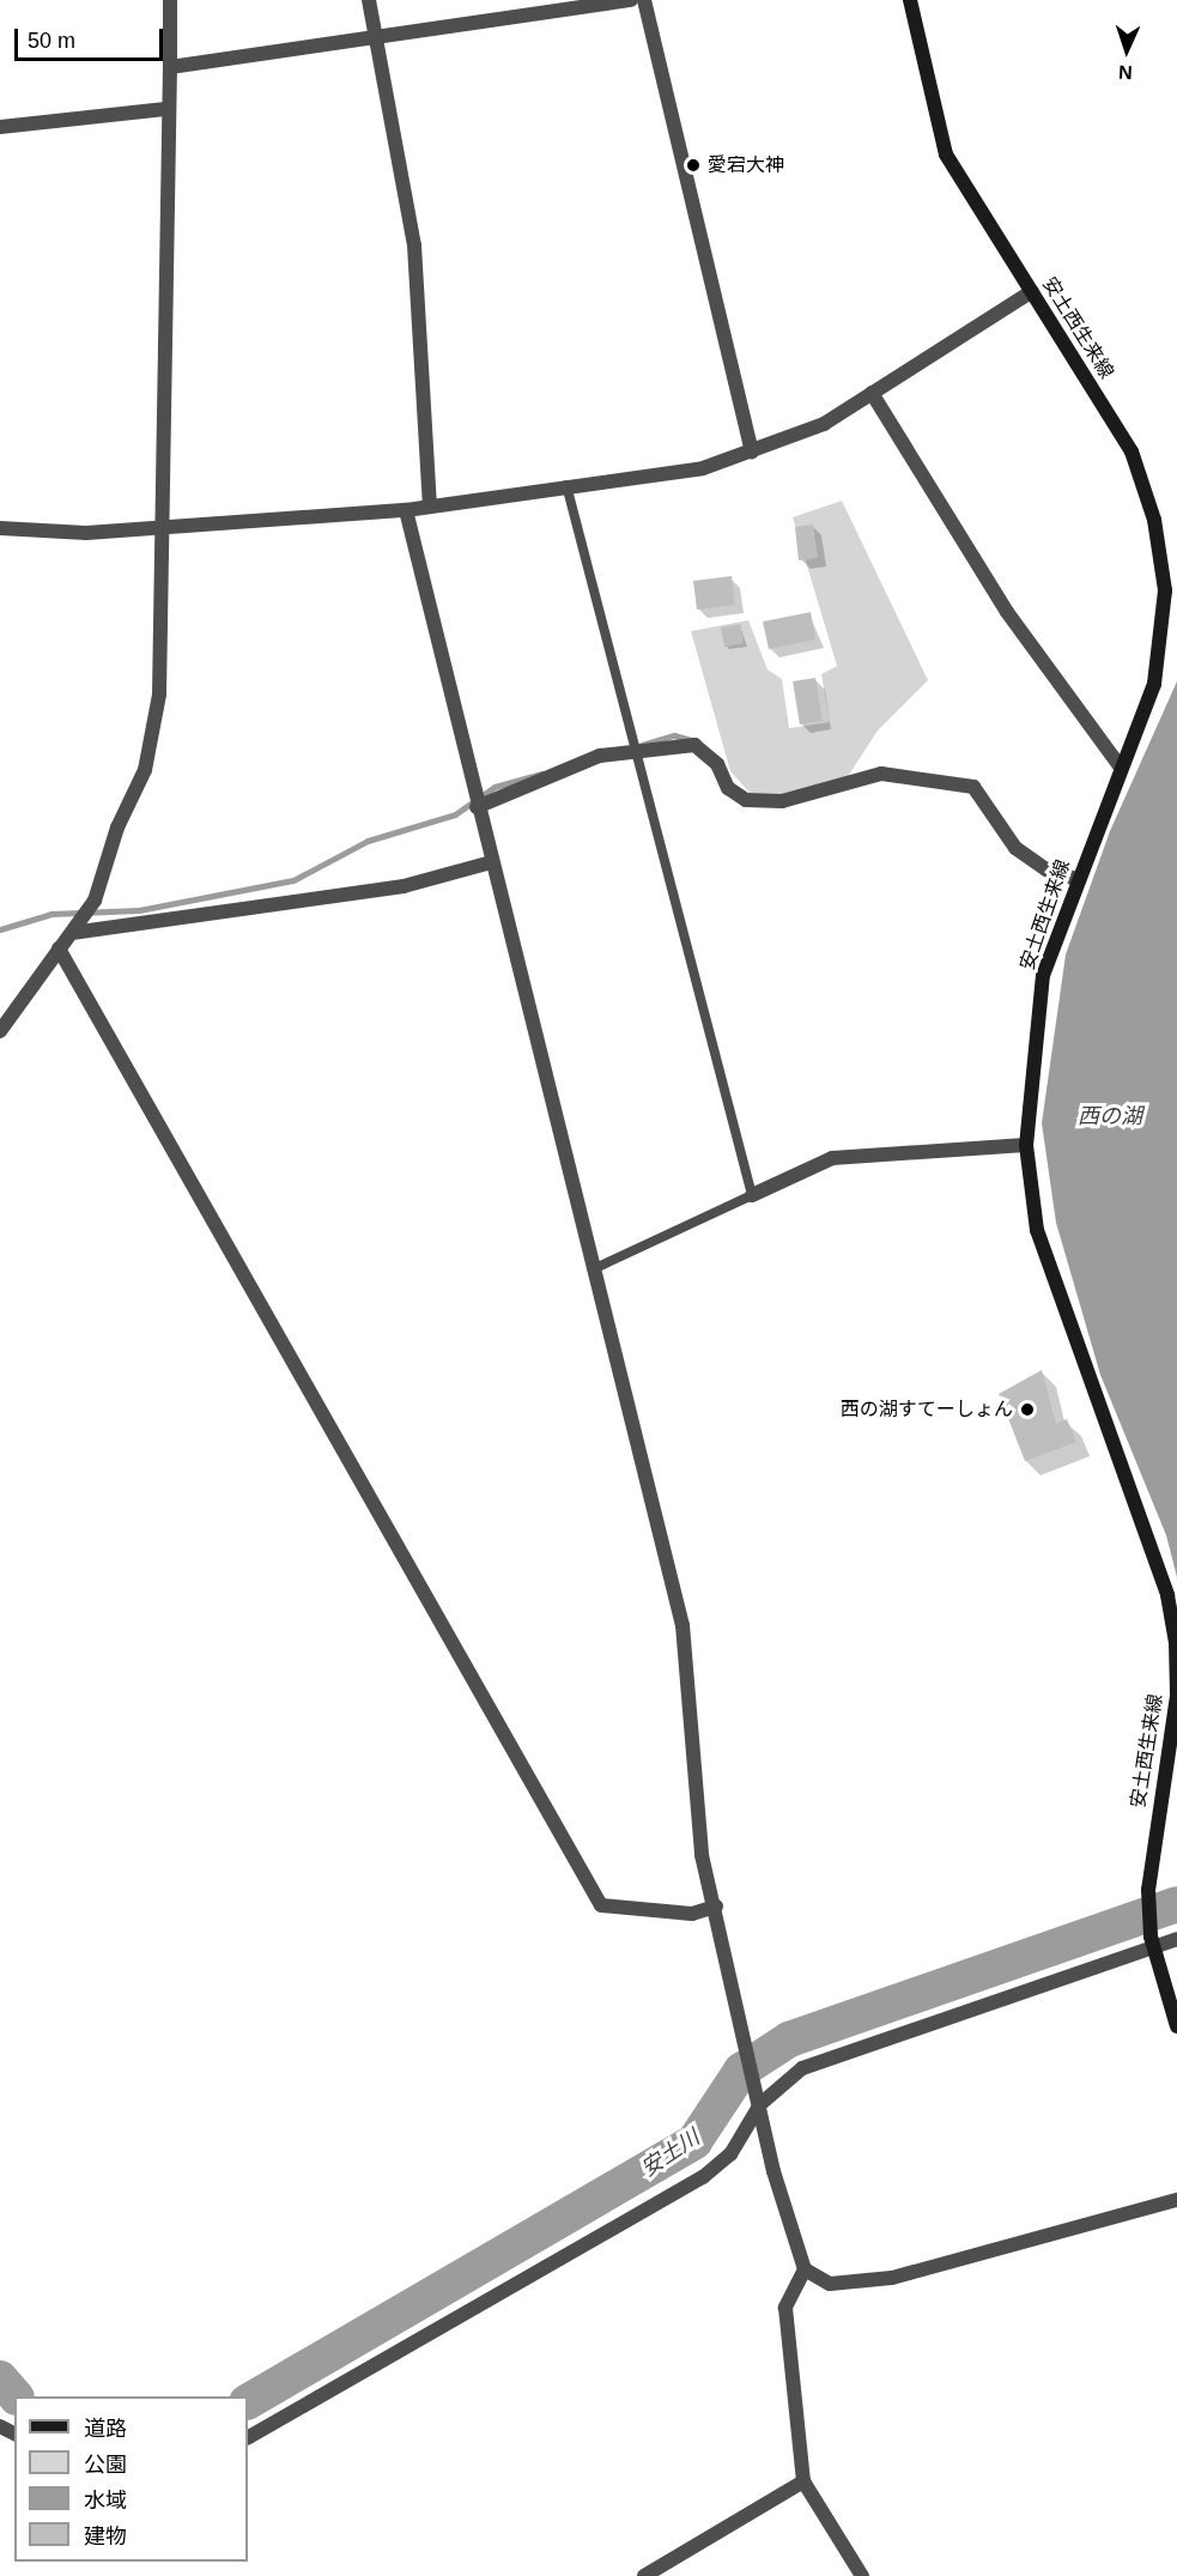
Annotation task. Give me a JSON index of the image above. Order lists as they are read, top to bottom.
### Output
{
  "streets": {
    "main road": ["安土西生来線"]
  },
  "water": ["西の湖", "安土川"],
  "places": ["愛宕大神", "西の湖すてーしょん"],
  "legend": [
    "道路",
    "公園",
    "水域",
    "建物"
  ],
  "scale_bar": "50 m",
  "north": "bottom"
}
